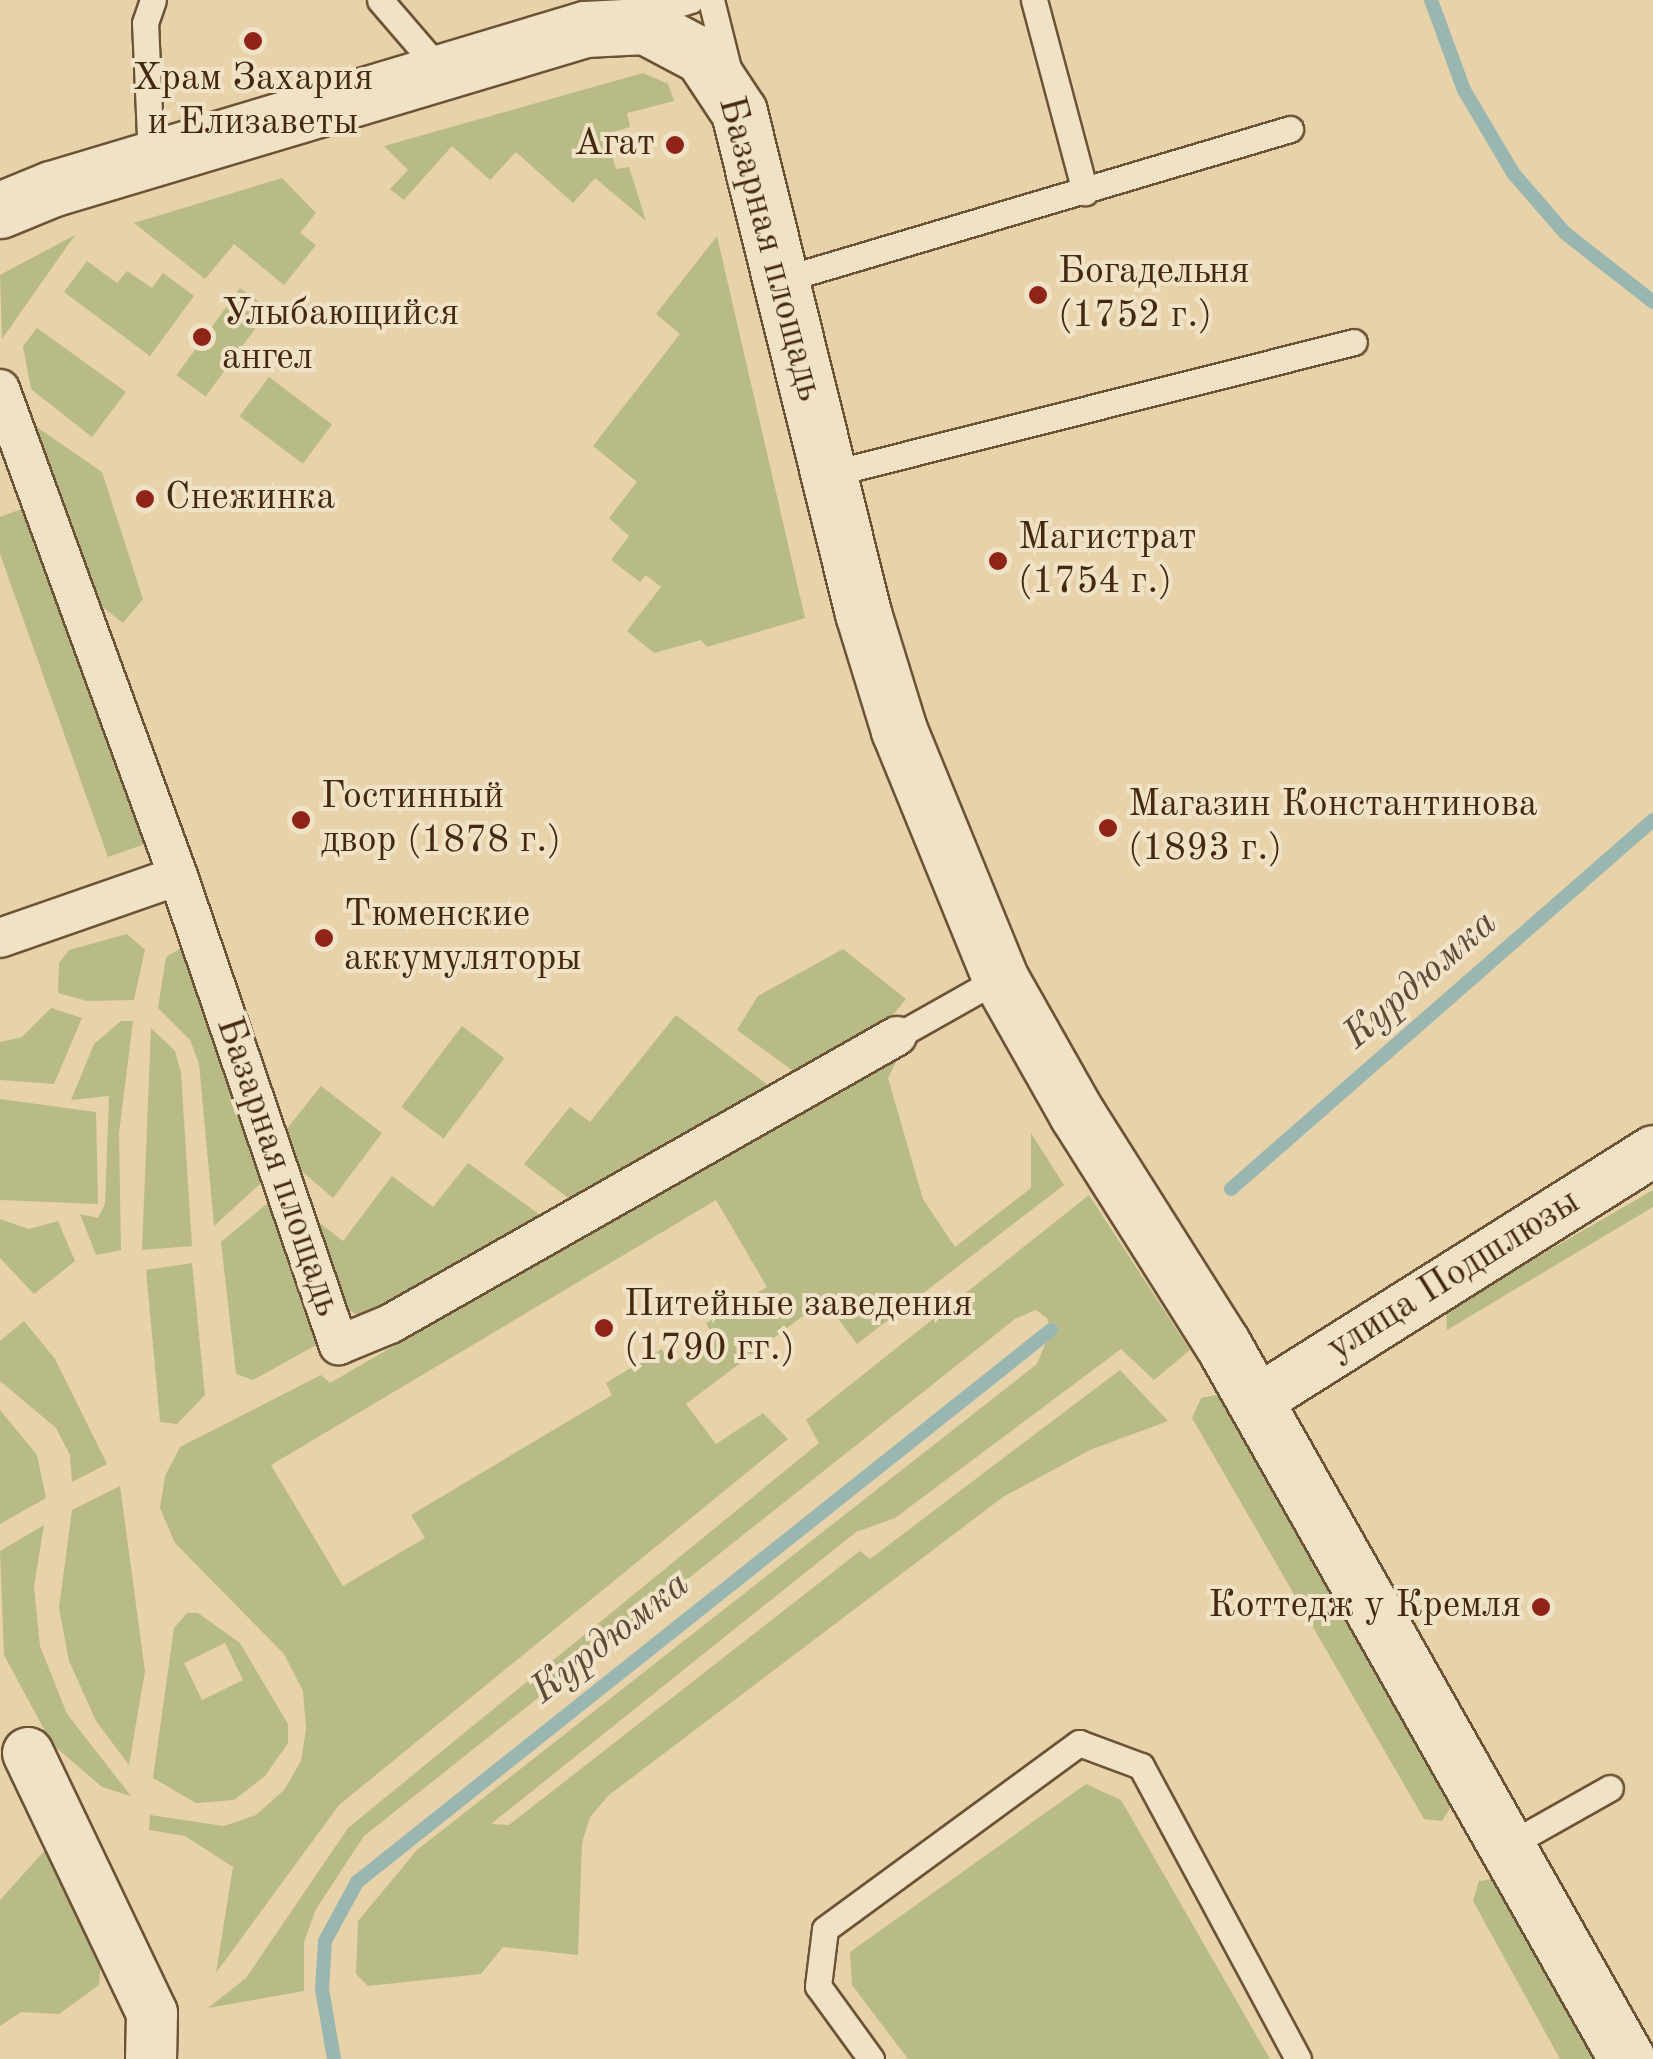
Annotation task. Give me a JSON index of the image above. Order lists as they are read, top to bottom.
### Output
{
  "streets": {
    "main road": ["Базарная площадь"],
    "street": ["улица Подшлюзы"]
  },
  "crossings": [
    ["Базарная площадь", "улица Подшлюзы"]
  ],
  "water": ["Курдюмка"],
  "places": [
    "Храм Захария и Елизаветы",
    "Агат",
    "Богадельня (1752 г.)",
    "Улыбающийся ангел",
    "Снежинка",
    "Магистрат (1754 г.)",
    "Гостинный двор (1878 г.)",
    "Магазин Константинова (1893 г.)",
    "Тюменские аккумуляторы",
    "Питейные заведения (1790 гг.)",
    "Коттедж у Кремля"
  ]
}
